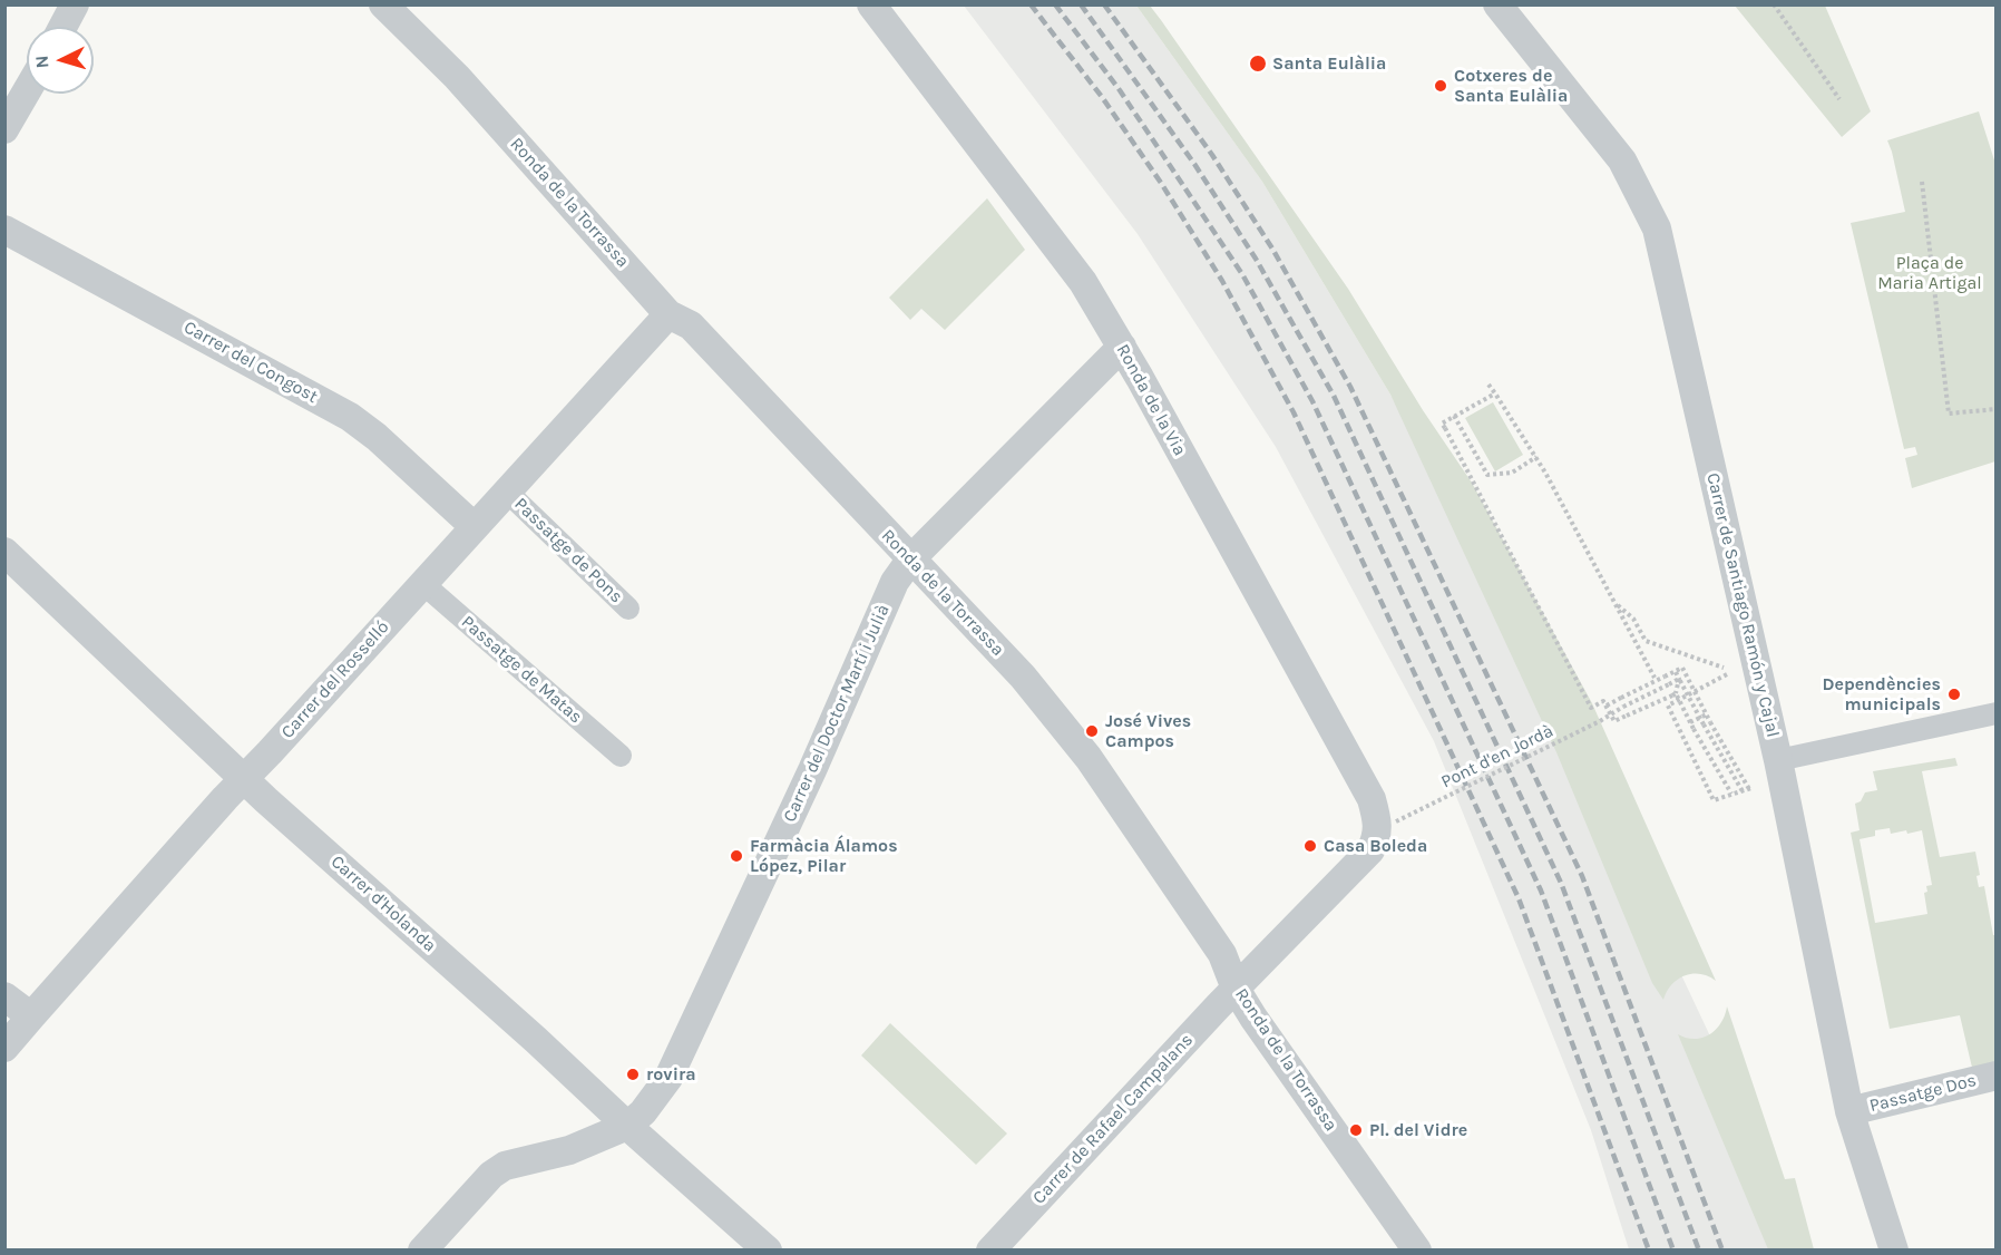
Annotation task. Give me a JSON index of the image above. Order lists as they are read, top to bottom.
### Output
{
  "streets": {
    "street": [
      "Ronda de la Torrassa",
      "Carrer del Congost",
      "Ronda de la Via",
      "Passatge de Pons",
      "Carrer de Santiago Ramón y Cajal",
      "Passatge de Matas",
      "Carrer del Rosselló",
      "Carrer del Doctor Martí i Julià",
      "Carrer d'Holanda",
      "Passatge Dos",
      "Carrer de Rafael Campalans"
    ],
    "path": ["Pont d'en Jordà"]
  },
  "crossings": [
    ["Ronda de la Torrassa", "Carrer del Rosselló"],
    ["Ronda de la Torrassa", "Carrer del Doctor Martí i Julià"],
    ["Ronda de la Torrassa", "Carrer de Rafael Campalans"],
    ["Carrer del Congost", "Carrer del Rosselló"],
    ["Ronda de la Via", "Carrer del Doctor Martí i Julià"],
    ["Ronda de la Via", "Pont d'en Jordà"],
    ["Ronda de la Via", "Carrer de Rafael Campalans"],
    ["Passatge de Pons", "Carrer del Rosselló"],
    ["Carrer de Santiago Ramón y Cajal", "Passatge Dos"],
    ["Passatge de Matas", "Carrer del Rosselló"],
    ["Carrer del Rosselló", "Carrer d'Holanda"],
    ["Carrer del Doctor Martí i Julià", "Carrer d'Holanda"],
    ["Pont d'en Jordà", "Carrer de Rafael Campalans"]
  ],
  "parks": ["Plaça de Maria Artigal"],
  "places": [
    "Santa Eulàlia",
    "Cotxeres de Santa Eulàlia",
    "Dependències municipals",
    "José Vives Campos",
    "Casa Boleda",
    "Farmàcia Álamos López, Pilar",
    "rovira",
    "Pl. del Vidre"
  ],
  "north": "left"
}
